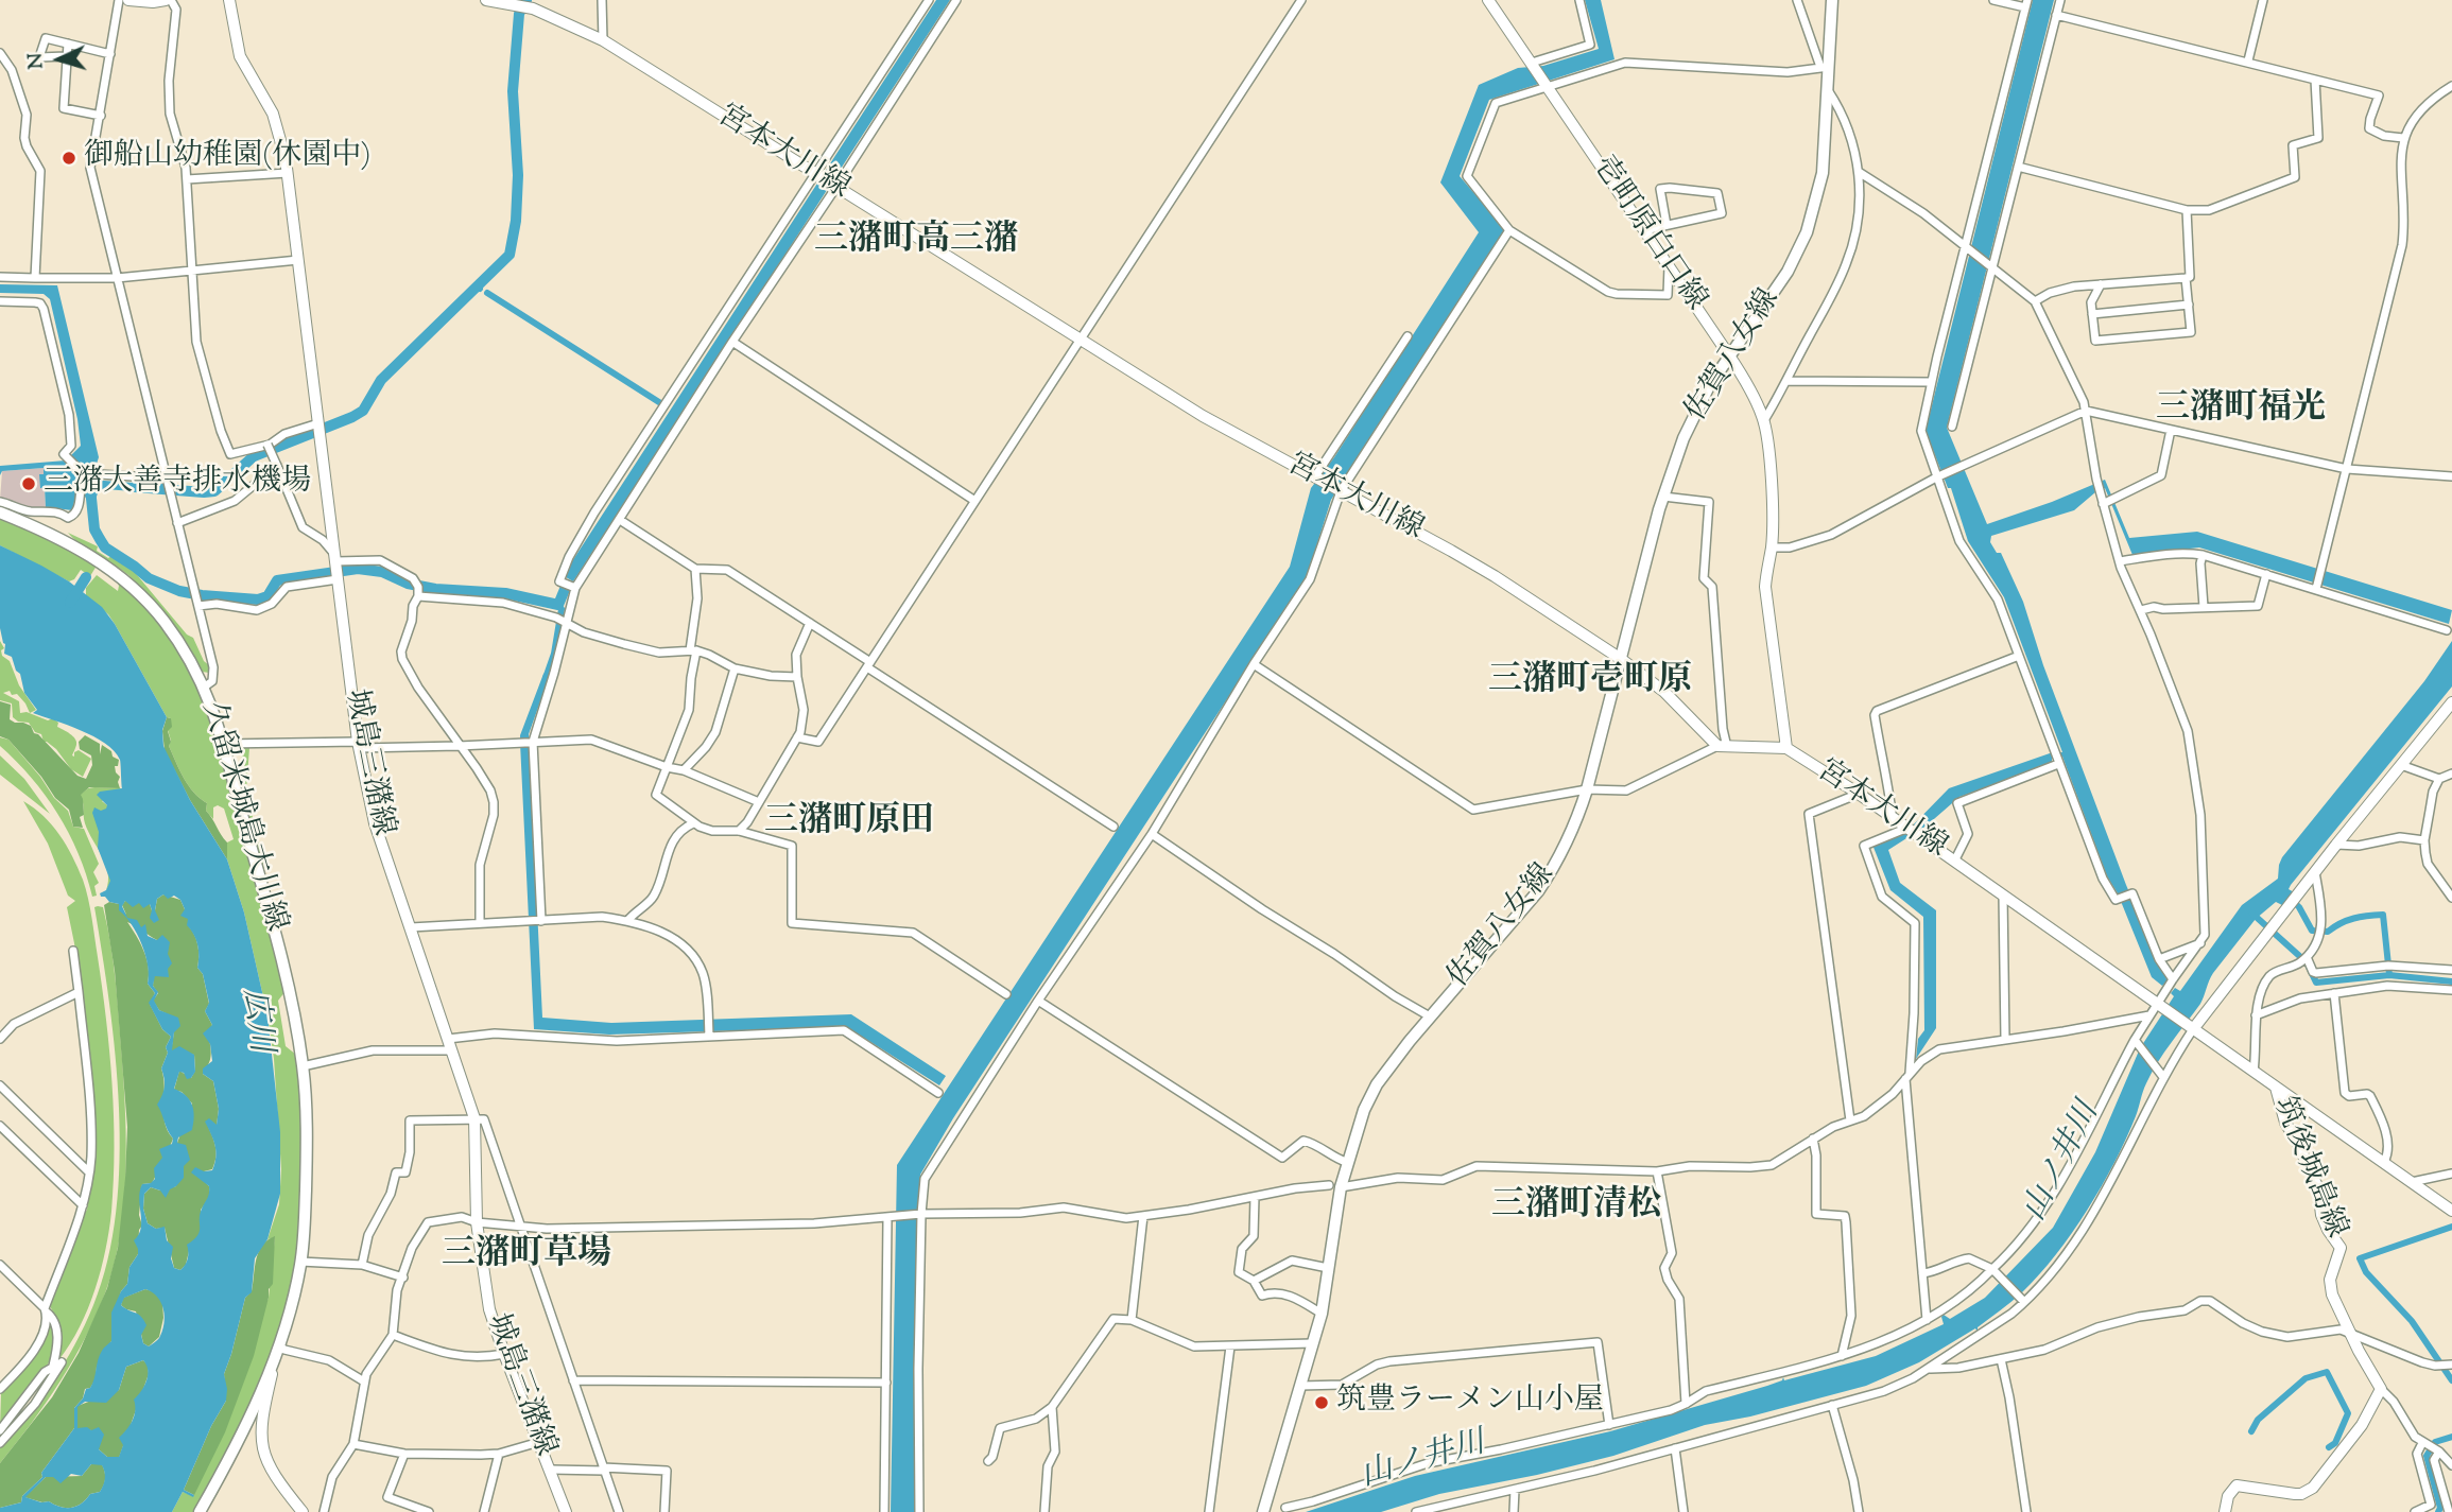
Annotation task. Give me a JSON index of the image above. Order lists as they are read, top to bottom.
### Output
{
  "streets": {
    "main road": [
      "宮本大川線",
      "壱町原白口線",
      "佐賀八女線",
      "城島三潴線",
      "久留米城島大川線",
      "筑後城島線"
    ]
  },
  "crossings": [
    ["宮本大川線", "壱町原白口線"],
    ["宮本大川線", "佐賀八女線"],
    ["宮本大川線", "筑後城島線"],
    ["壱町原白口線", "佐賀八女線"]
  ],
  "districts": [
    "三潴町高三潴",
    "三潴町福光",
    "三潴町壱町原",
    "三潴町原田",
    "三潴町清松",
    "三潴町草場"
  ],
  "water": ["広川", "山ノ井川"],
  "places": ["御船山幼稚園(休園中)", "三潴大善寺排水機場", "筑豊ラーメン山小屋"],
  "north": "left"
}
